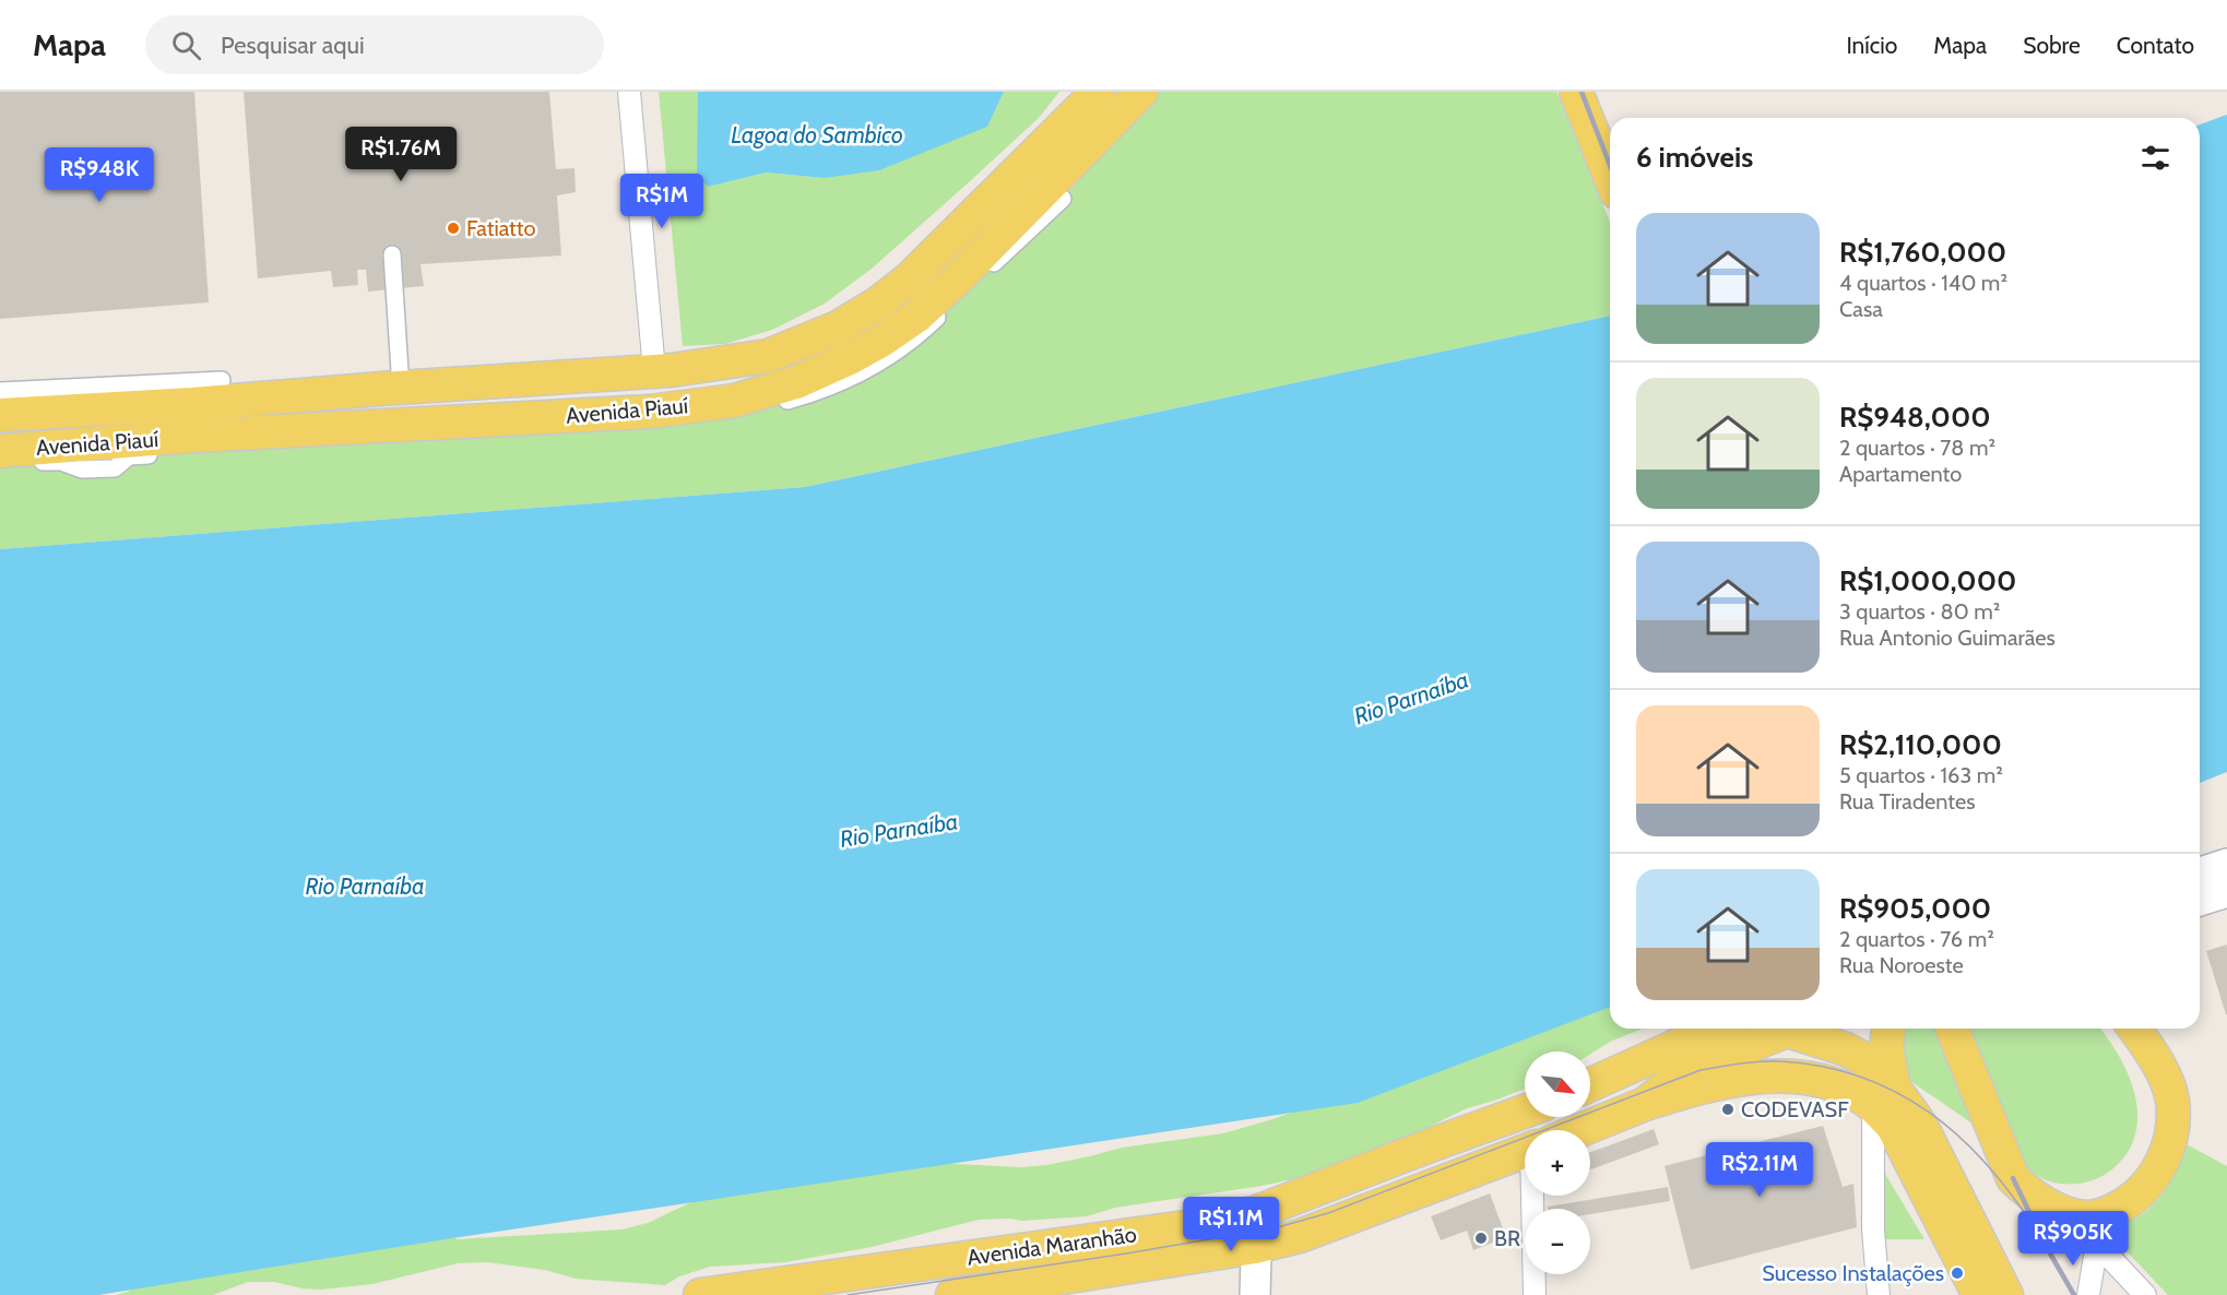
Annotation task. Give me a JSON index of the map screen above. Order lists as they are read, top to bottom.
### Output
{
  "streets": {
    "main road": ["Avenida Piauí", "Avenida Maranhão"]
  },
  "water": ["Lagoa do Sambico", "Rio Parnaíba"],
  "places": [
    "Fatiatto",
    "CODEVASF",
    "BR",
    "Sucesso Instalações"
  ],
  "north": "bottom right",
  "page": {
    "header": "Mapa",
    "search": "Pesquisar aqui",
    "nav": [
      "Início",
      "Mapa",
      "Sobre",
      "Contato"
    ],
    "heading": "6 imóveis",
    "price": [
      "R$1.76M",
      "R$948K",
      "R$1M",
      "R$2.11M",
      "R$1.1M",
      "R$905K"
    ],
    "list": [
      {
        "name": "R$1,760,000",
        "note": "4 quartos · 140 m² · Casa"
      },
      {
        "name": "R$948,000",
        "note": "2 quartos · 78 m² · Apartamento"
      },
      {
        "name": "R$1,000,000",
        "note": "3 quartos · 80 m² · Rua Antonio Guimarães"
      },
      {
        "name": "R$2,110,000",
        "note": "5 quartos · 163 m² · Rua Tiradentes"
      },
      {
        "name": "R$905,000",
        "note": "2 quartos · 76 m² · Rua Noroeste"
      }
    ],
    "map_buttons": ["+", "−"]
  }
}
